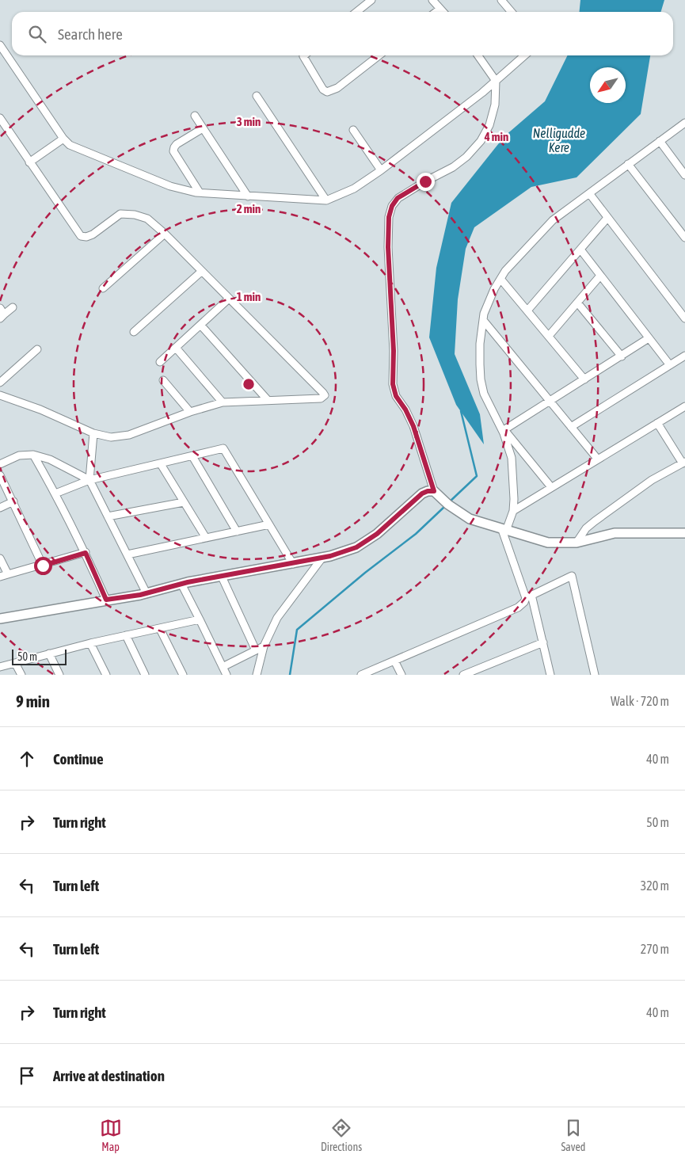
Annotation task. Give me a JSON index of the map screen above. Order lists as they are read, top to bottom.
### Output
{
  "water": ["Nelligudde Kere"],
  "scale_bar": "50 m",
  "north": "bottom left",
  "page": {
    "search": "Search here",
    "scale": "50 m",
    "heading": ["9 min", "Walk · 720 m"],
    "list": [
      ["Continue", "40 m"],
      ["Turn right", "50 m"],
      ["Turn left", "320 m"],
      ["Turn left", "270 m"],
      ["Turn right", "40 m"],
      "Arrive at destination"
    ],
    "nav": ["Map", "Directions", "Saved"]
  },
  "rings": [
    "3 min",
    "4 min",
    "2 min",
    "1 min"
  ]
}
